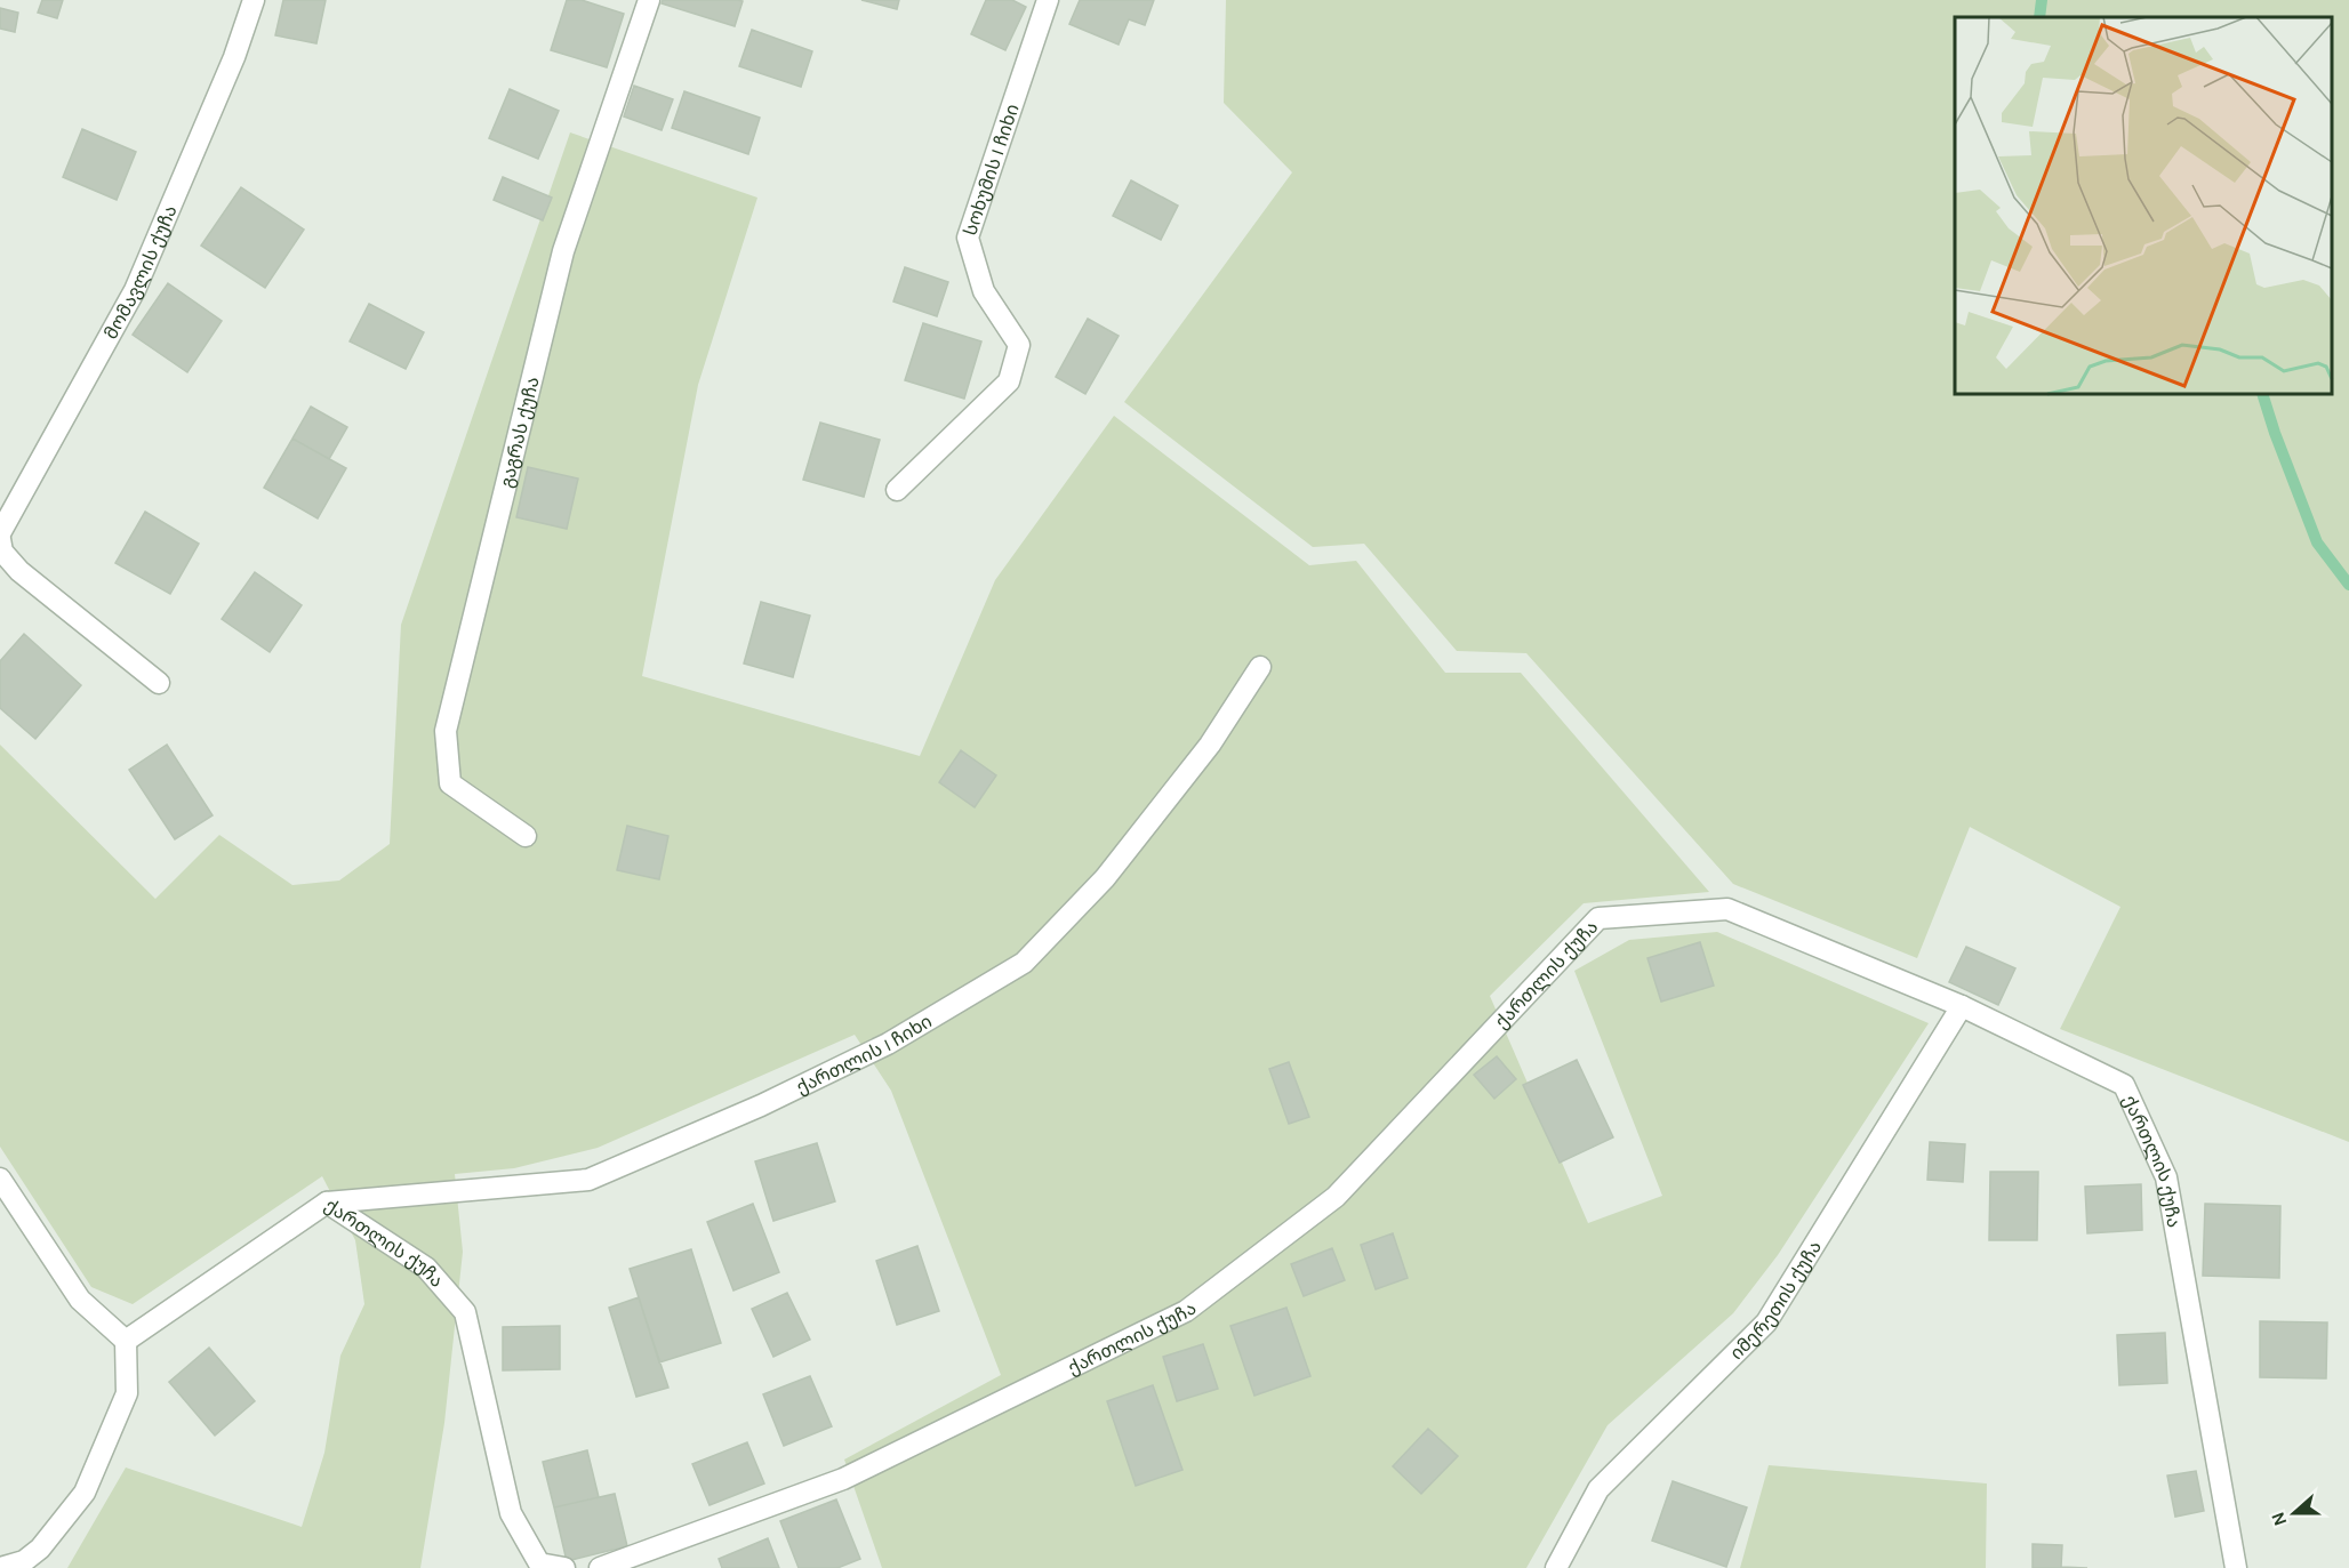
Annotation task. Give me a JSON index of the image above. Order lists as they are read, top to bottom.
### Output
{
  "streets": {
    "street": [
      "სოხუმის I ჩიხი",
      "მომავლის ქუჩა",
      "გაგრას ქუჩა",
      "ქართლის ქუჩა",
      "ქართლის I ჩიხი",
      "იმერეთის ქუჩა"
    ]
  },
  "crossings": [
    ["ქართლის ქუჩა", "ქართლის I ჩიხი"],
    ["ქართლის ქუჩა", "იმერეთის ქუჩა"]
  ],
  "north": "left"
}
